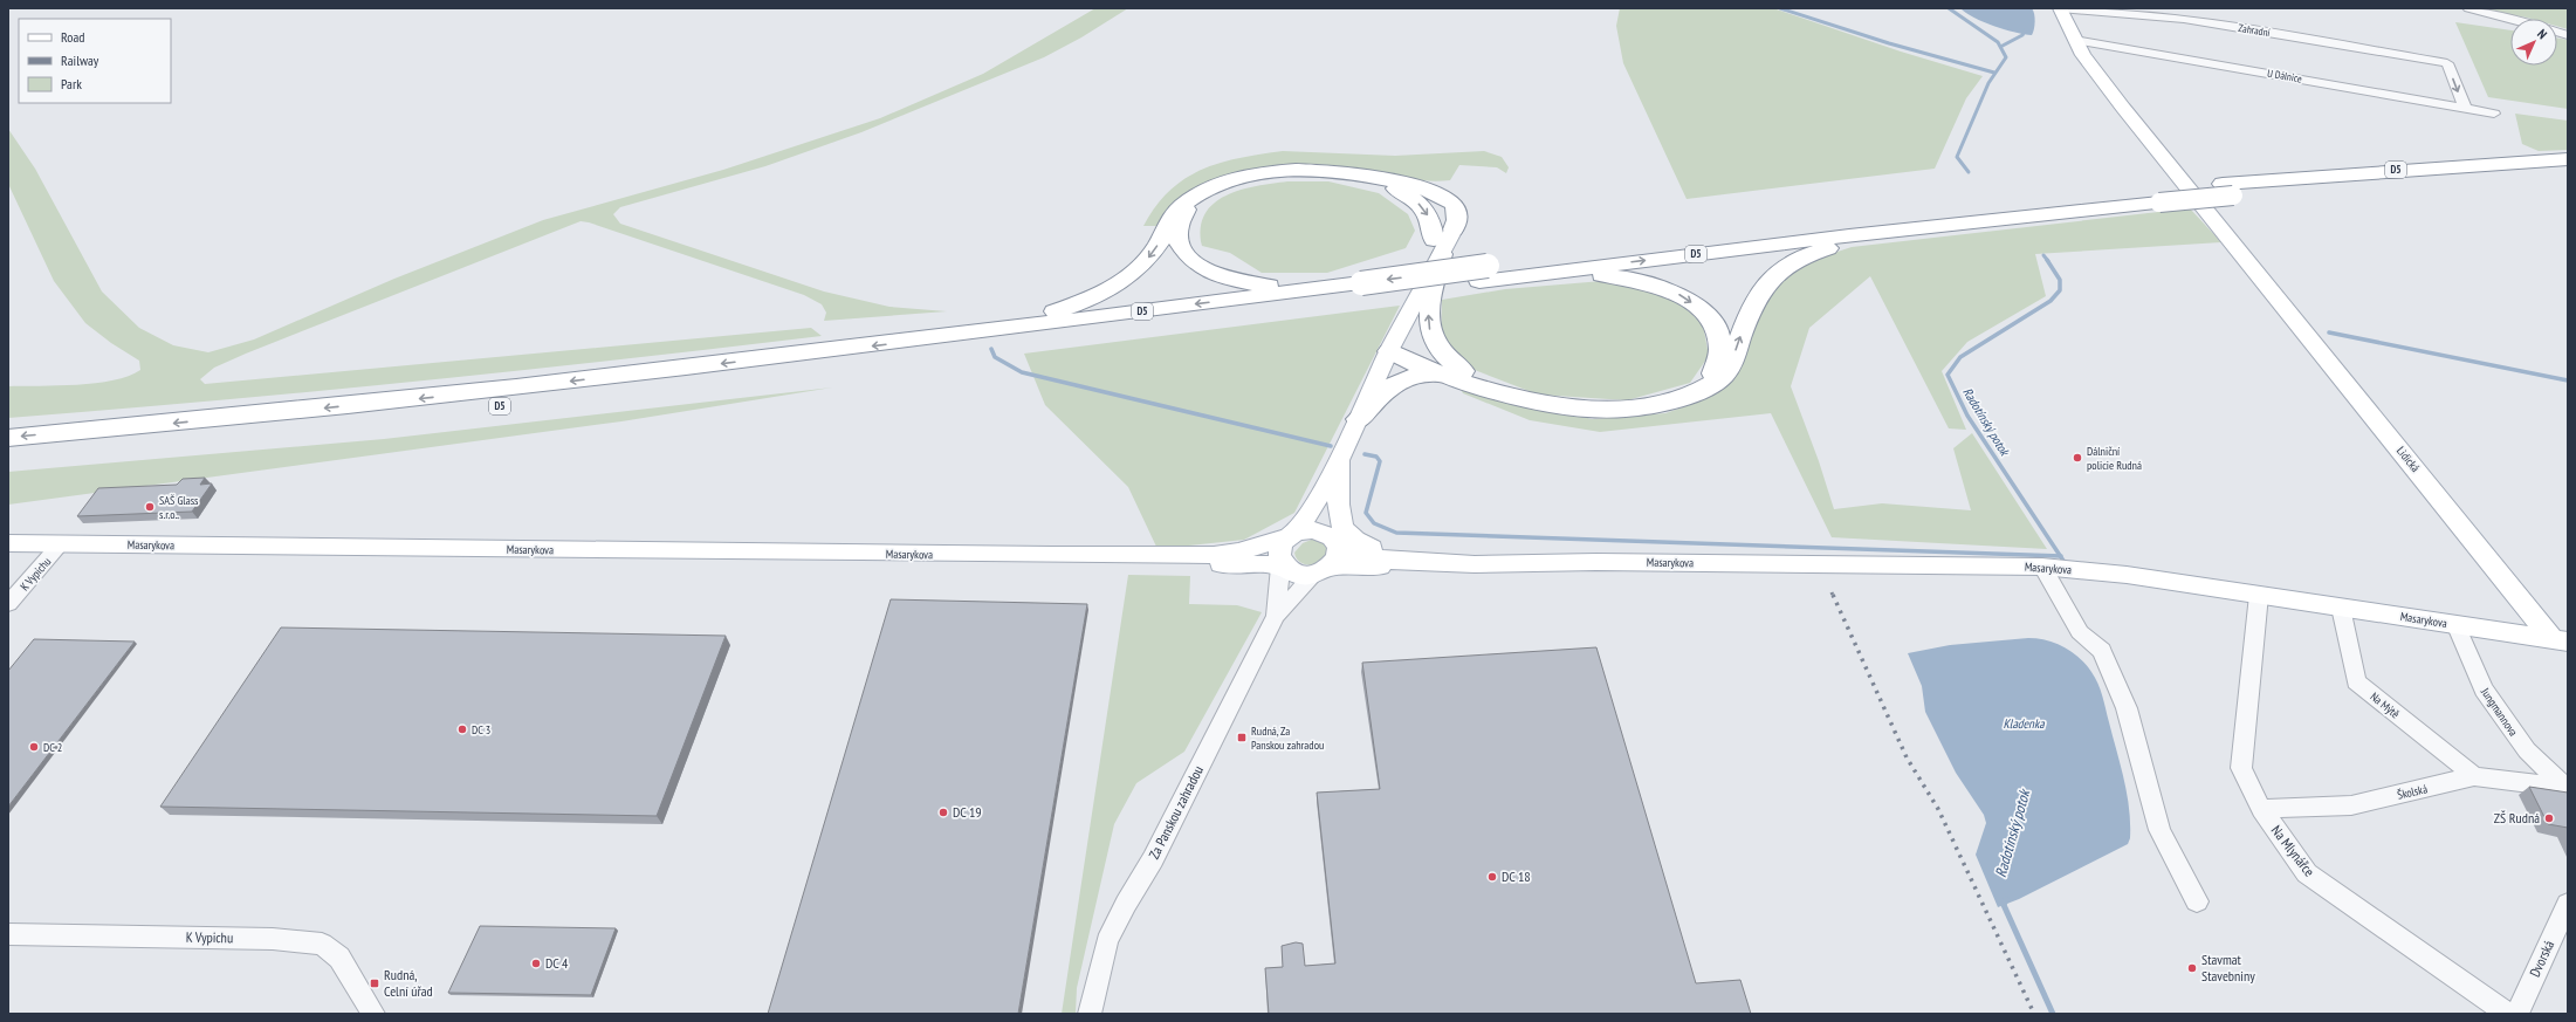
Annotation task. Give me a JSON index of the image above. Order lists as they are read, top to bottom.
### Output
{
  "streets": {
    "highway": ["D5"],
    "main road": ["Lidická", "Masarykova"],
    "street": [
      "Zahradní",
      "U Dálnice",
      "K Vypichu",
      "Na Mýtě",
      "Jungmannova",
      "Školská",
      "Za Panskou zahradou",
      "Na Mlynářce",
      "Dvorská"
    ]
  },
  "crossings": [
    ["Zahradní", "U Dálnice"],
    ["Zahradní", "Lidická"],
    ["U Dálnice", "Lidická"],
    ["Lidická", "Masarykova"],
    ["Masarykova", "K Vypichu"],
    ["Masarykova", "Na Mýtě"],
    ["Masarykova", "Jungmannova"],
    ["Masarykova", "Za Panskou zahradou"],
    ["Masarykova", "Na Mlynářce"],
    ["Na Mýtě", "Školská"],
    ["Jungmannova", "Školská"],
    ["Školská", "Na Mlynářce"]
  ],
  "one_way": ["Zahradní"],
  "water": ["Radotínský potok", "Kladenka"],
  "places": {
    "other": [
      "Dálniční policie Rudná",
      "SAŠ Glass s.r.o..",
      "DC 3",
      "DC 2",
      "DC 19",
      "ZŠ Rudná",
      "DC 18",
      "DC 4",
      "Stavmat Stavebniny"
    ],
    "transit": ["Rudná, Za Panskou zahradou", "Rudná, Celní úřad"]
  },
  "legend": ["Road", "Railway", "Park"],
  "north": "top right"
}
